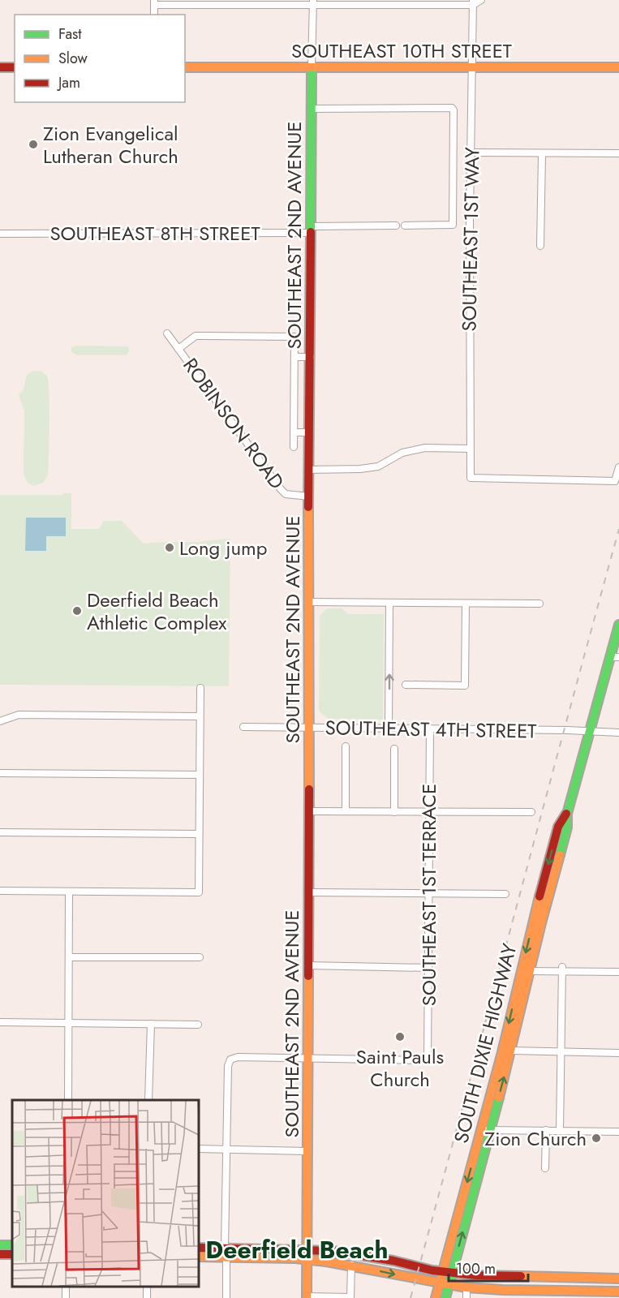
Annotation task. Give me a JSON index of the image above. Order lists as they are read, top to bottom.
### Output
{
  "streets": {
    "main road": ["SOUTHEAST 10TH STREET", "SOUTHEAST 2ND AVENUE", "SOUTH DIXIE HIGHWAY"],
    "street": [
      "SOUTHEAST 8TH STREET",
      "SOUTHEAST 1ST WAY",
      "ROBINSON ROAD",
      "SOUTHEAST 4TH STREET",
      "SOUTHEAST 1ST TERRACE"
    ]
  },
  "crossings": [
    ["SOUTHEAST 10TH STREET", "SOUTHEAST 2ND AVENUE"],
    ["SOUTHEAST 10TH STREET", "SOUTHEAST 1ST WAY"],
    ["SOUTHEAST 8TH STREET", "SOUTHEAST 2ND AVENUE"],
    ["SOUTHEAST 2ND AVENUE", "ROBINSON ROAD"],
    ["SOUTHEAST 2ND AVENUE", "SOUTHEAST 4TH STREET"],
    ["SOUTHEAST 2ND AVENUE", "SOUTHEAST 1ST TERRACE"],
    ["SOUTHEAST 4TH STREET", "SOUTHEAST 1ST TERRACE"],
    ["SOUTHEAST 4TH STREET", "SOUTH DIXIE HIGHWAY"]
  ],
  "districts": ["Deerfield Beach"],
  "places": [
    "Zion Evangelical Lutheran Church",
    "Long jump",
    "Deerfield Beach Athletic Complex",
    "Saint Pauls Church",
    "Zion Church"
  ],
  "legend": ["Fast", "Slow", "Jam"],
  "scale_bar": "100 m"
}
